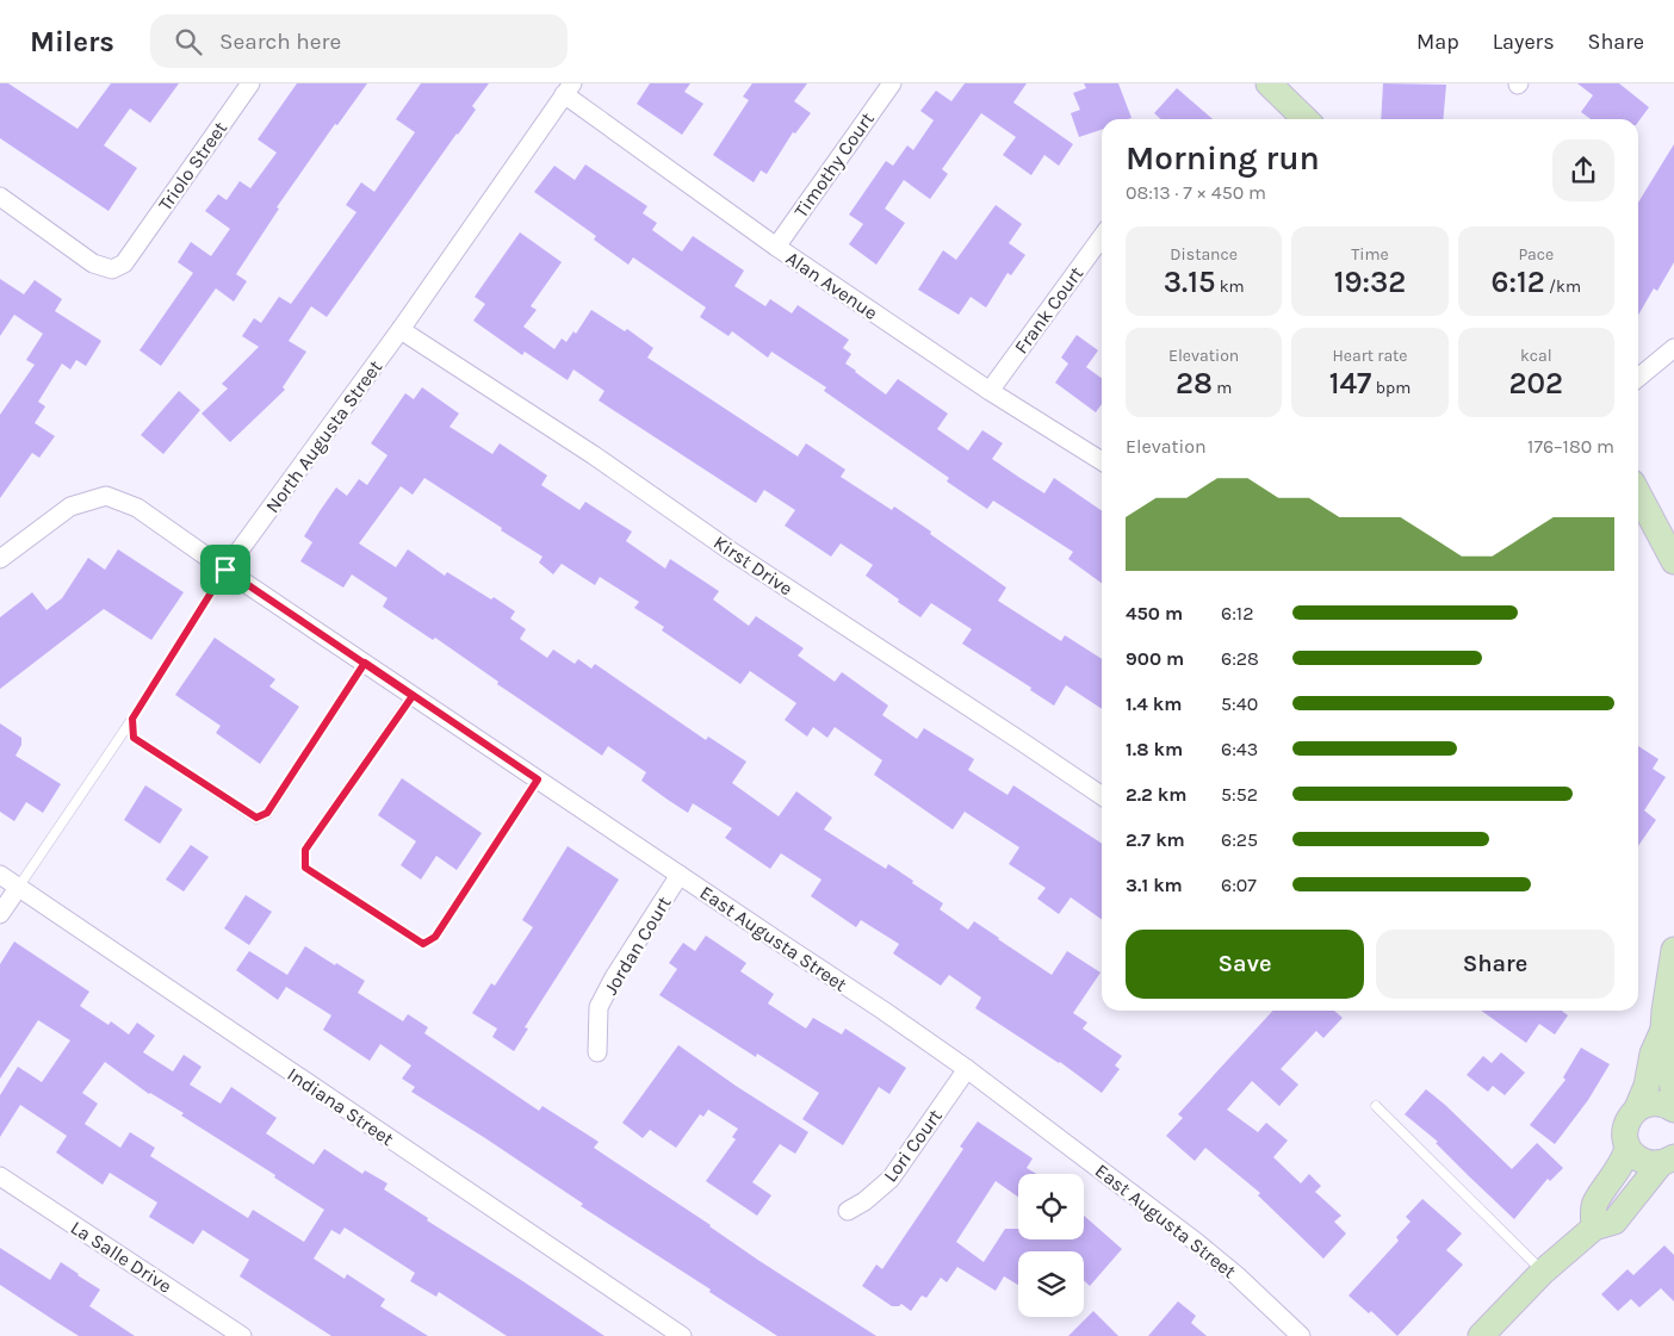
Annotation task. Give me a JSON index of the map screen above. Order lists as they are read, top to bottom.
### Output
{
  "streets": {
    "street": [
      "Timothy Court",
      "Triolo Street",
      "Alan Avenue",
      "Frank Court",
      "North Augusta Street",
      "Kirst Drive",
      "East Augusta Street",
      "Jordan Court",
      "Indiana Street",
      "Lori Court",
      "La Salle Drive"
    ]
  },
  "crossings": [
    ["Timothy Court", "Alan Avenue"],
    ["Alan Avenue", "Frank Court"],
    ["Alan Avenue", "North Augusta Street"],
    ["North Augusta Street", "Kirst Drive"],
    ["North Augusta Street", "East Augusta Street"],
    ["East Augusta Street", "Jordan Court"],
    ["East Augusta Street", "Lori Court"]
  ],
  "page": {
    "header": "Milers",
    "search": "Search here",
    "nav": ["Map", "Layers", "Share"],
    "heading": ["Morning run", "08:13 · 7 × 450 m"],
    "stats": [
      ["Distance", "3.15 km"],
      ["Time", "19:32"],
      ["Pace", "6:12 /km"],
      ["Elevation", "28 m"],
      ["Heart rate", "147 bpm"],
      ["kcal", "202"]
    ],
    "chart": ["Elevation", "176–180 m"],
    "list": [
      {
        "name": "450 m",
        "note": "6:12"
      },
      {
        "name": "900 m",
        "note": "6:28"
      },
      {
        "name": "1.4 km",
        "note": "5:40"
      },
      {
        "name": "1.8 km",
        "note": "6:43"
      },
      {
        "name": "2.2 km",
        "note": "5:52"
      },
      {
        "name": "2.7 km",
        "note": "6:25"
      },
      {
        "name": "3.1 km",
        "note": "6:07"
      }
    ],
    "buttons": ["Save", "Share"]
  }
}
